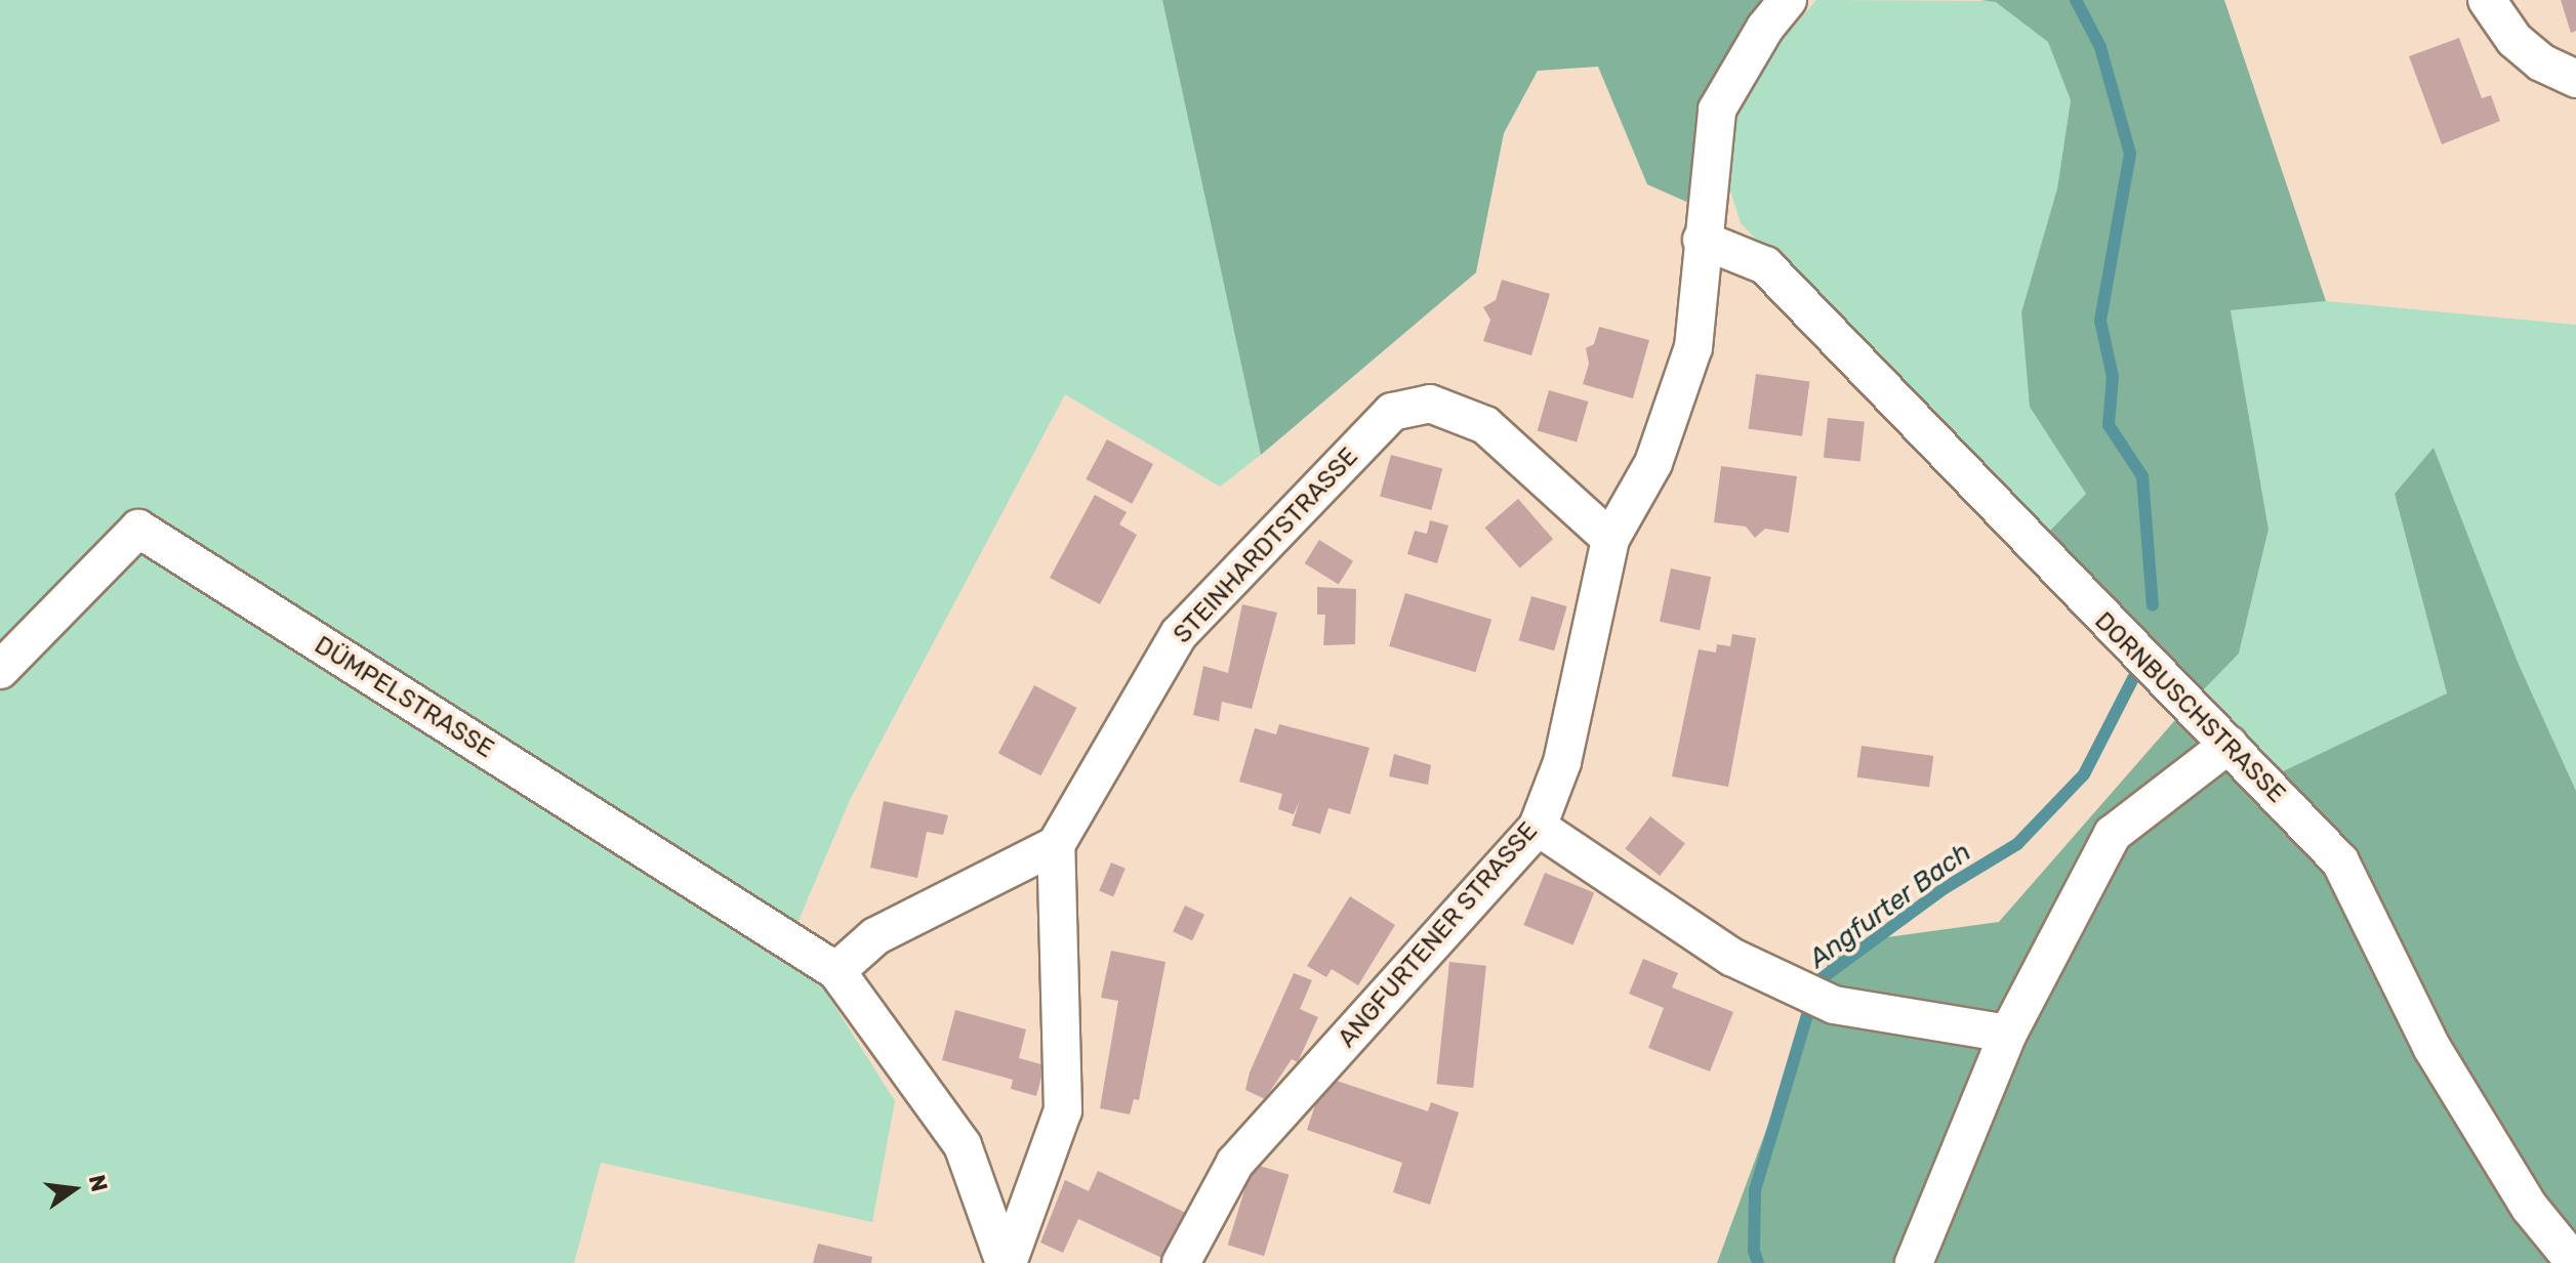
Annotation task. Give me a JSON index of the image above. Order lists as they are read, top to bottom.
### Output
{
  "streets": {
    "street": [
      "STEINHARDTSTRASSE",
      "DÜMPELSTRASSE",
      "DORNBUSCHSTRASSE",
      "ANGFURTENER STRASSE"
    ]
  },
  "crossings": [
    ["STEINHARDTSTRASSE", "ANGFURTENER STRASSE"],
    ["DORNBUSCHSTRASSE", "ANGFURTENER STRASSE"]
  ],
  "water": ["Angfurter Bach"],
  "north": "right"
}
